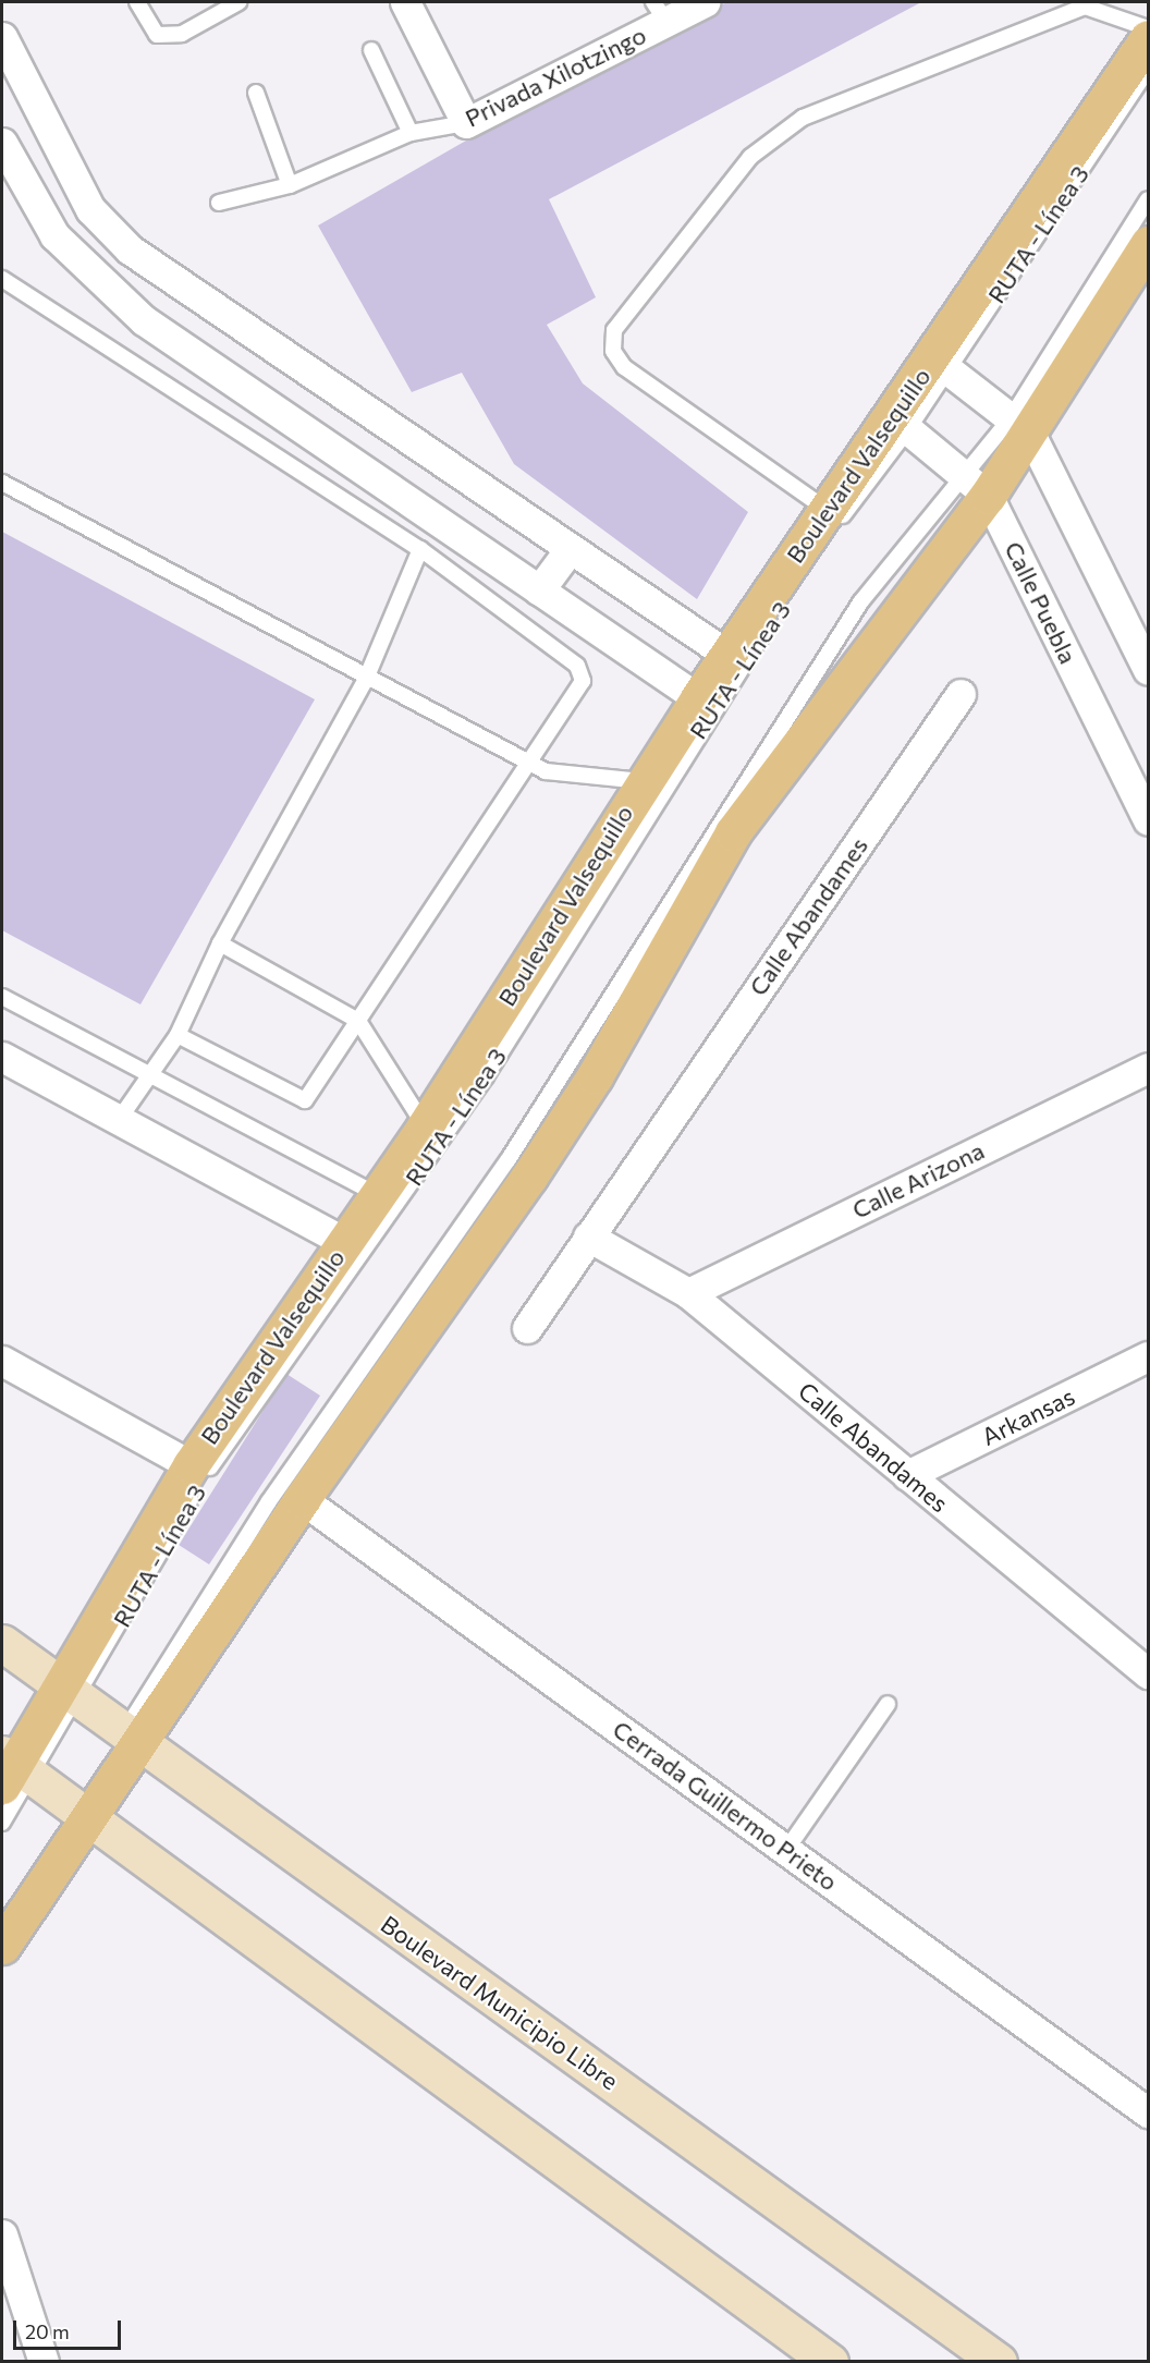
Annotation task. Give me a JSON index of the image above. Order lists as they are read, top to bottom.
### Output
{
  "streets": {
    "main road": ["Boulevard Valsequillo", "Boulevard Municipio Libre"],
    "street": [
      "Privada Xilotzingo",
      "Calle Puebla",
      "Calle Abandames",
      "Calle Arizona",
      "Arkansas",
      "Cerrada Guillermo Prieto"
    ],
    "lane": ["RUTA - Línea 3"]
  },
  "crossings": [
    ["RUTA - Línea 3", "Boulevard Valsequillo"],
    ["RUTA - Línea 3", "Calle Puebla"],
    ["RUTA - Línea 3", "Boulevard Municipio Libre"],
    ["Boulevard Valsequillo", "Calle Puebla"],
    ["Boulevard Valsequillo", "Boulevard Municipio Libre"],
    ["Calle Abandames", "Calle Arizona"],
    ["Calle Abandames", "Arkansas"]
  ],
  "scale_bar": "20 m"
}
